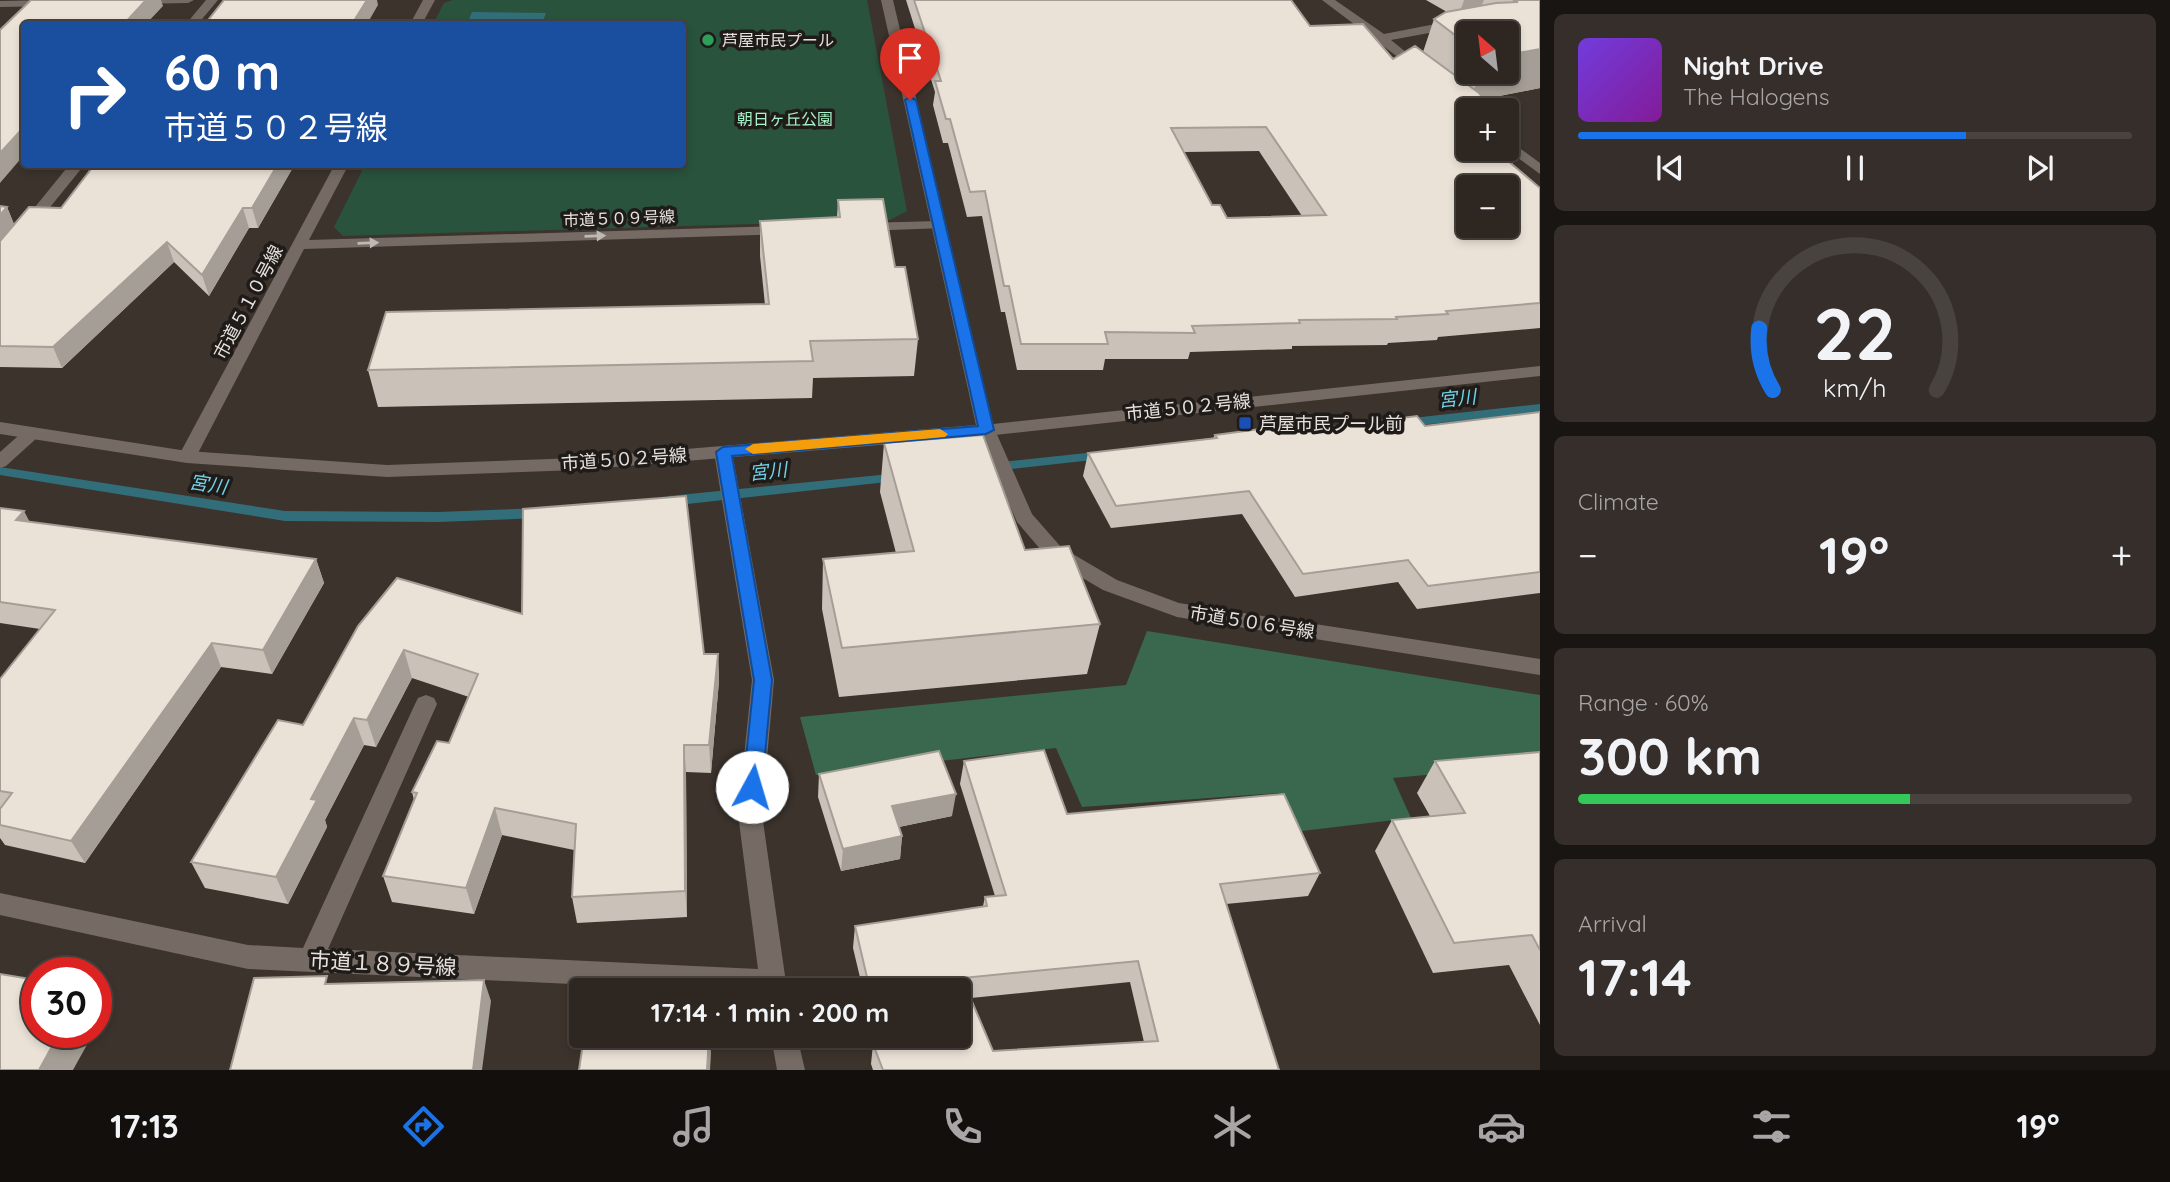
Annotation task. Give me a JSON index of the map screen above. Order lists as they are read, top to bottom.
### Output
{
  "streets": {
    "street": [
      "市道５０９号線",
      "市道５１０号線",
      "市道５０２号線",
      "市道５０６号線",
      "市道１８９号線"
    ]
  },
  "crossings": [
    ["市道５０９号線", "市道５１０号線"],
    ["市道５１０号線", "市道５０２号線"],
    ["市道５０２号線", "市道５０６号線"]
  ],
  "one_way": ["市道５０９号線"],
  "water": ["宮川"],
  "parks": ["朝日ヶ丘公園"],
  "places": {
    "other": ["芦屋市民プール"],
    "transit": ["芦屋市民プール前"]
  },
  "north": "top left",
  "page": {
    "map_buttons": ["+", "−"],
    "turn": ["60 m", "市道５０２号線"],
    "song": ["Night Drive", "The Halogens"],
    "tile": [
      "Climate",
      ["Range · 60%", "300 km"],
      ["Arrival", "17:14"]
    ],
    "heat": ["−", "19°", "+"],
    "limit": "30",
    "trip": "17:14 · 1 min · 200 m",
    "tabs": ["17:13", "19°"],
    "gauge": ["22", "km/h"]
  }
}
